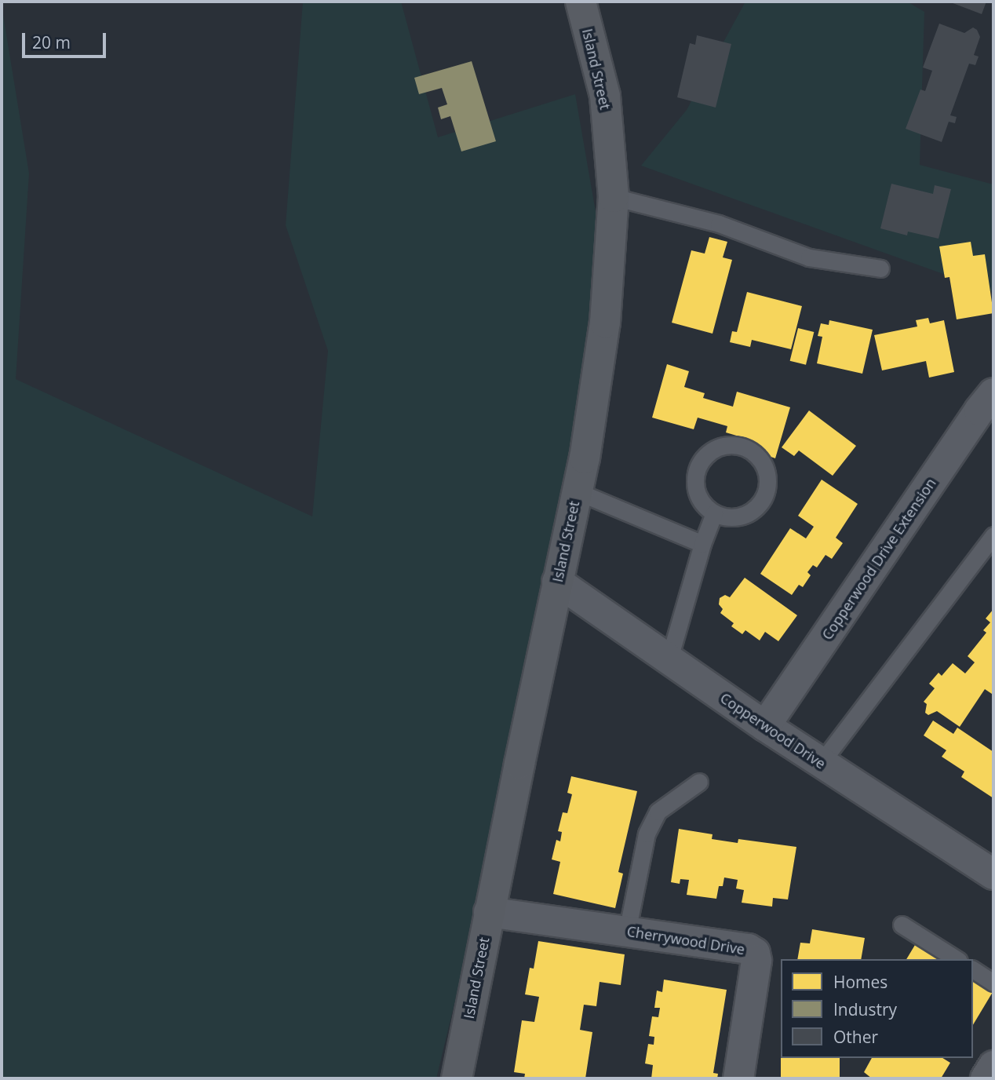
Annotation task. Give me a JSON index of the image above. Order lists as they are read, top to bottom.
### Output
{
  "streets": {
    "street": [
      "Island Street",
      "Copperwood Drive Extension",
      "Copperwood Drive",
      "Cherrywood Drive"
    ]
  },
  "crossings": [
    ["Island Street", "Copperwood Drive"],
    ["Island Street", "Cherrywood Drive"],
    ["Copperwood Drive Extension", "Copperwood Drive"]
  ],
  "legend": ["Homes", "Industry", "Other"],
  "scale_bar": "20 m"
}
